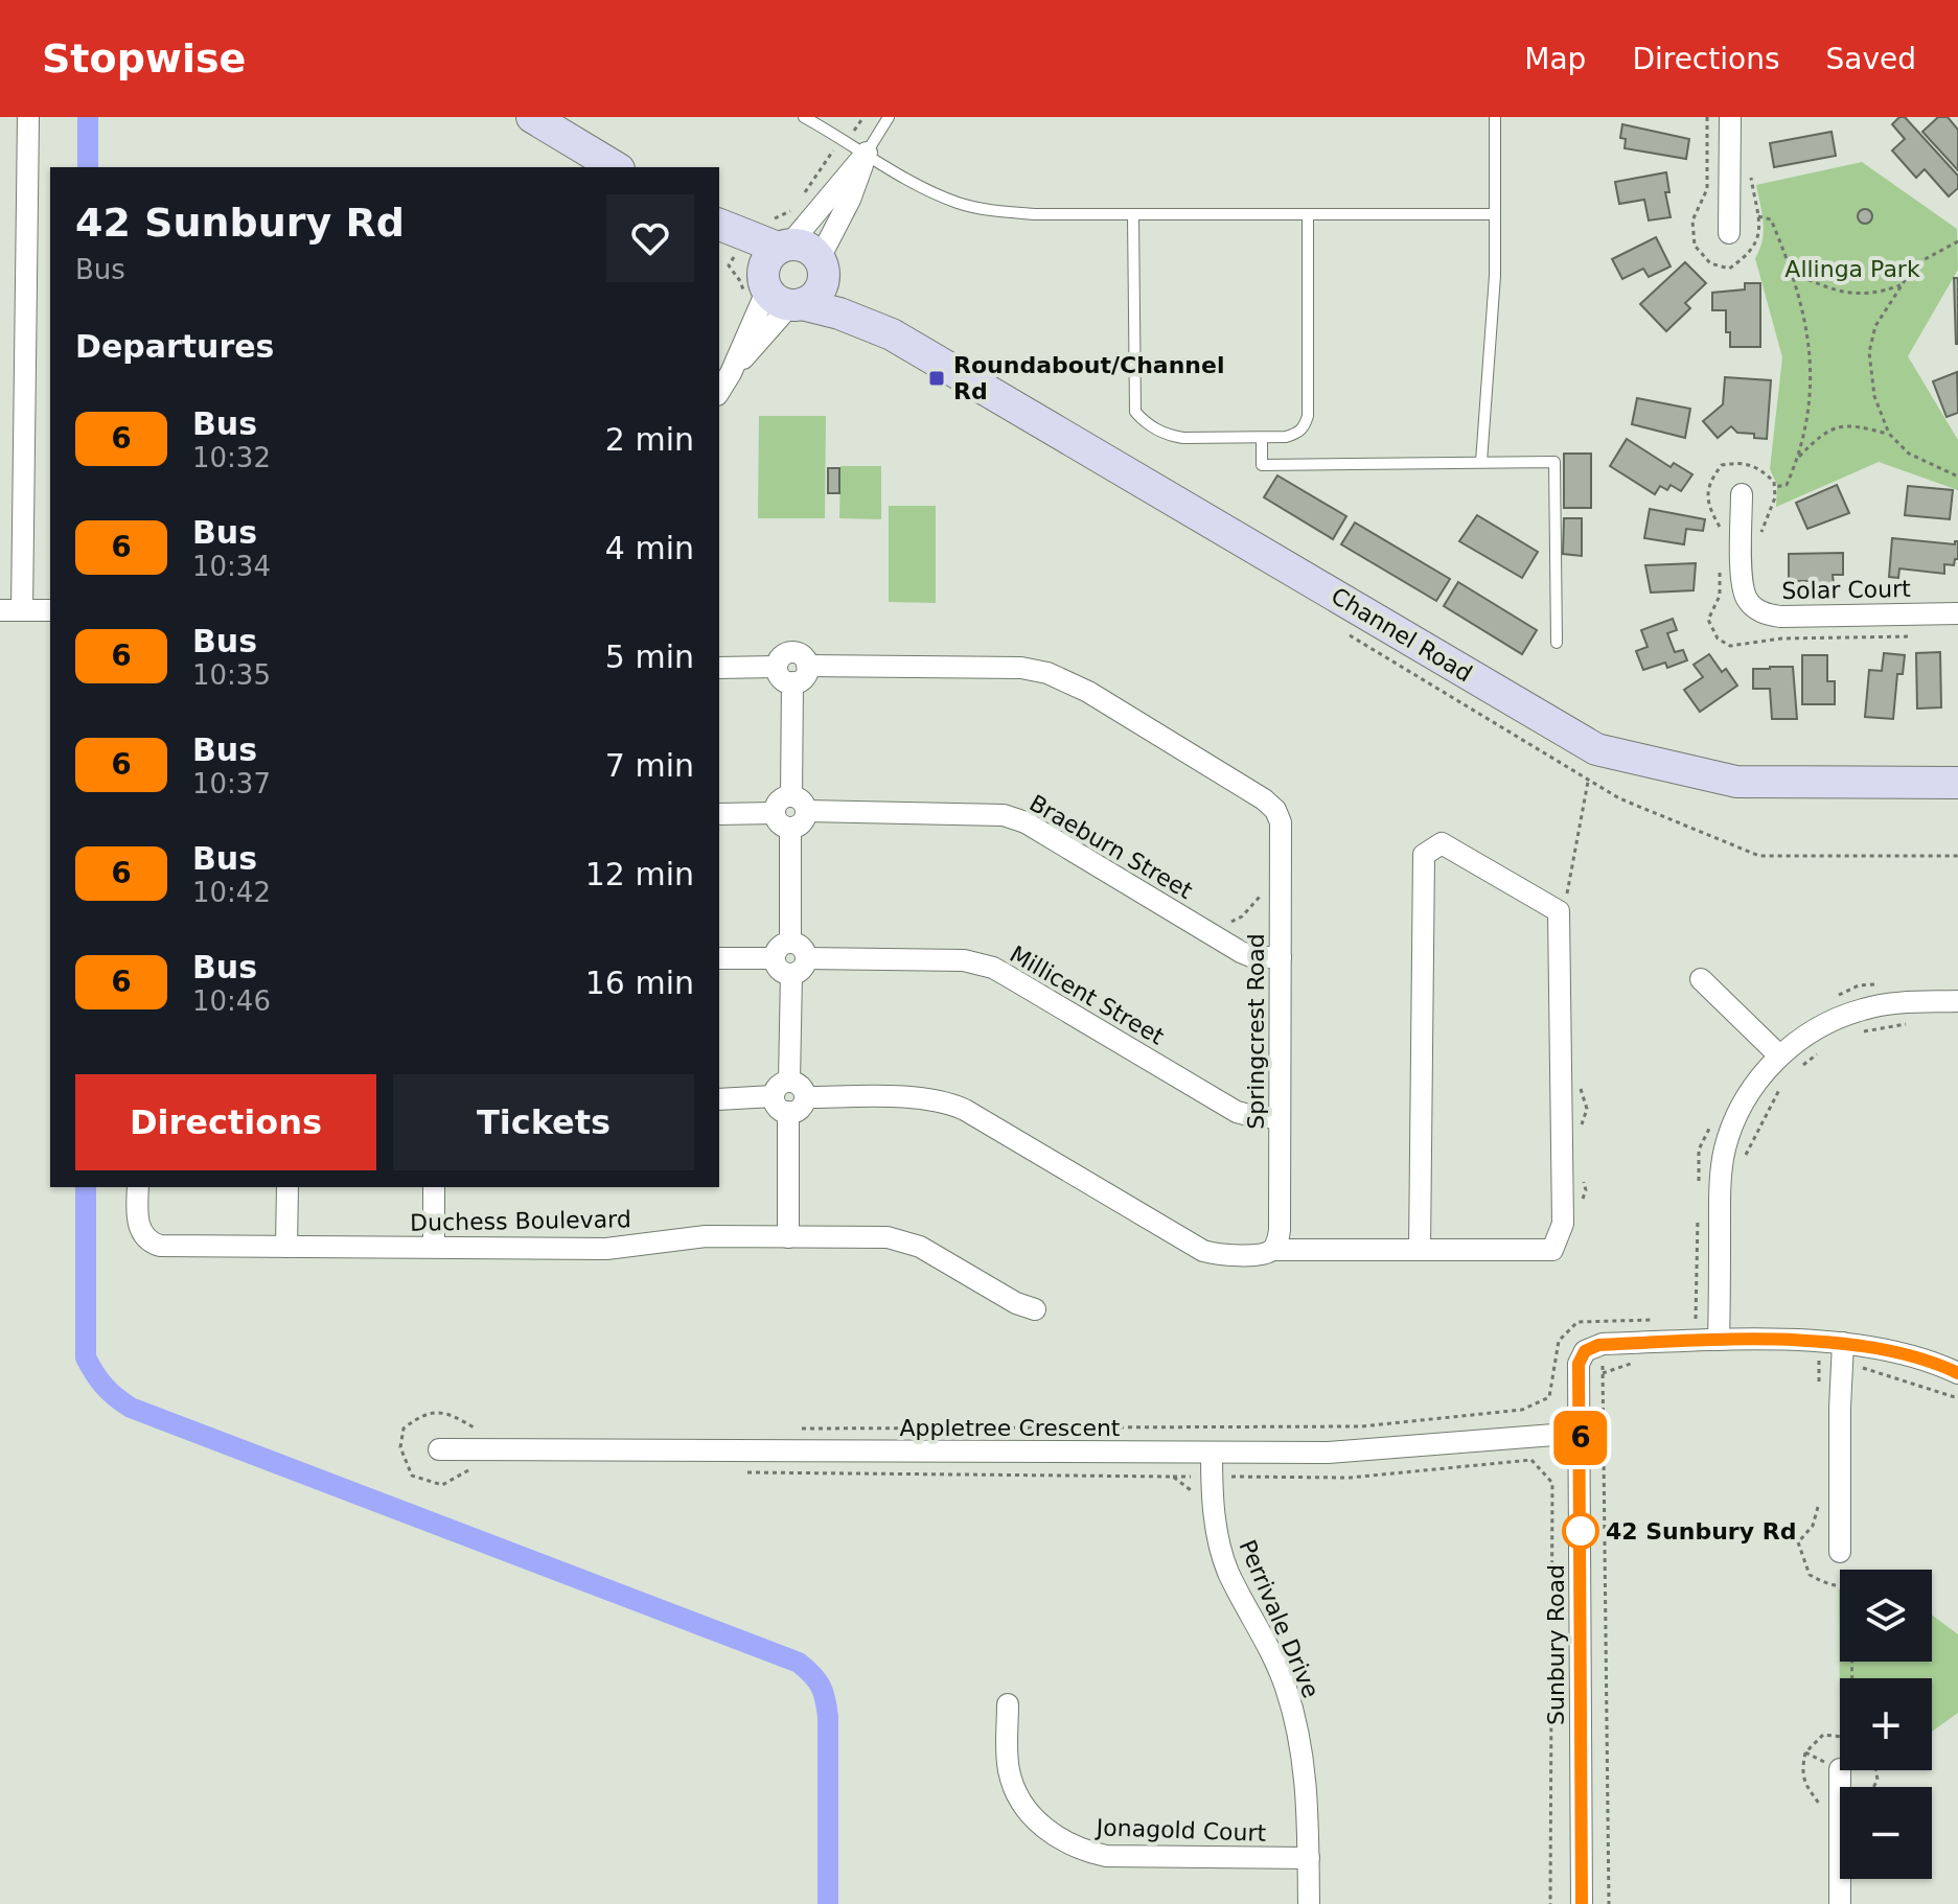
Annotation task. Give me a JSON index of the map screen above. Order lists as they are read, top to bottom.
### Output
{
  "streets": {
    "street": [
      "Solar Court",
      "Channel Road",
      "Braeburn Street",
      "Millicent Street",
      "Springcrest Road",
      "Duchess Boulevard",
      "Appletree Crescent",
      "Perrivale Drive",
      "Sunbury Road",
      "Jonagold Court"
    ]
  },
  "crossings": [
    ["Braeburn Street", "Springcrest Road"],
    ["Millicent Street", "Springcrest Road"],
    ["Appletree Crescent", "Perrivale Drive"],
    ["Appletree Crescent", "Sunbury Road"],
    ["Perrivale Drive", "Jonagold Court"]
  ],
  "parks": ["Allinga Park"],
  "places": {
    "transit": ["Roundabout/Channel Rd"],
    "other": ["42 Sunbury Rd"]
  },
  "lines": ["bus line 6"],
  "page": {
    "header": "Stopwise",
    "nav": ["Map", "Directions", "Saved"],
    "on_map": "6",
    "heading": [
      ["42 Sunbury Rd", "Bus"],
      "Departures"
    ],
    "list": [
      {
        "mark": "6",
        "name": "Bus",
        "note": "10:32",
        "value": "2 min"
      },
      {
        "mark": "6",
        "name": "Bus",
        "note": "10:34",
        "value": "4 min"
      },
      {
        "mark": "6",
        "name": "Bus",
        "note": "10:35",
        "value": "5 min"
      },
      {
        "mark": "6",
        "name": "Bus",
        "note": "10:37",
        "value": "7 min"
      },
      {
        "mark": "6",
        "name": "Bus",
        "note": "10:42",
        "value": "12 min"
      },
      {
        "mark": "6",
        "name": "Bus",
        "note": "10:46",
        "value": "16 min"
      }
    ],
    "buttons": ["Directions", "Tickets"],
    "map_buttons": ["+", "−"]
  }
}
